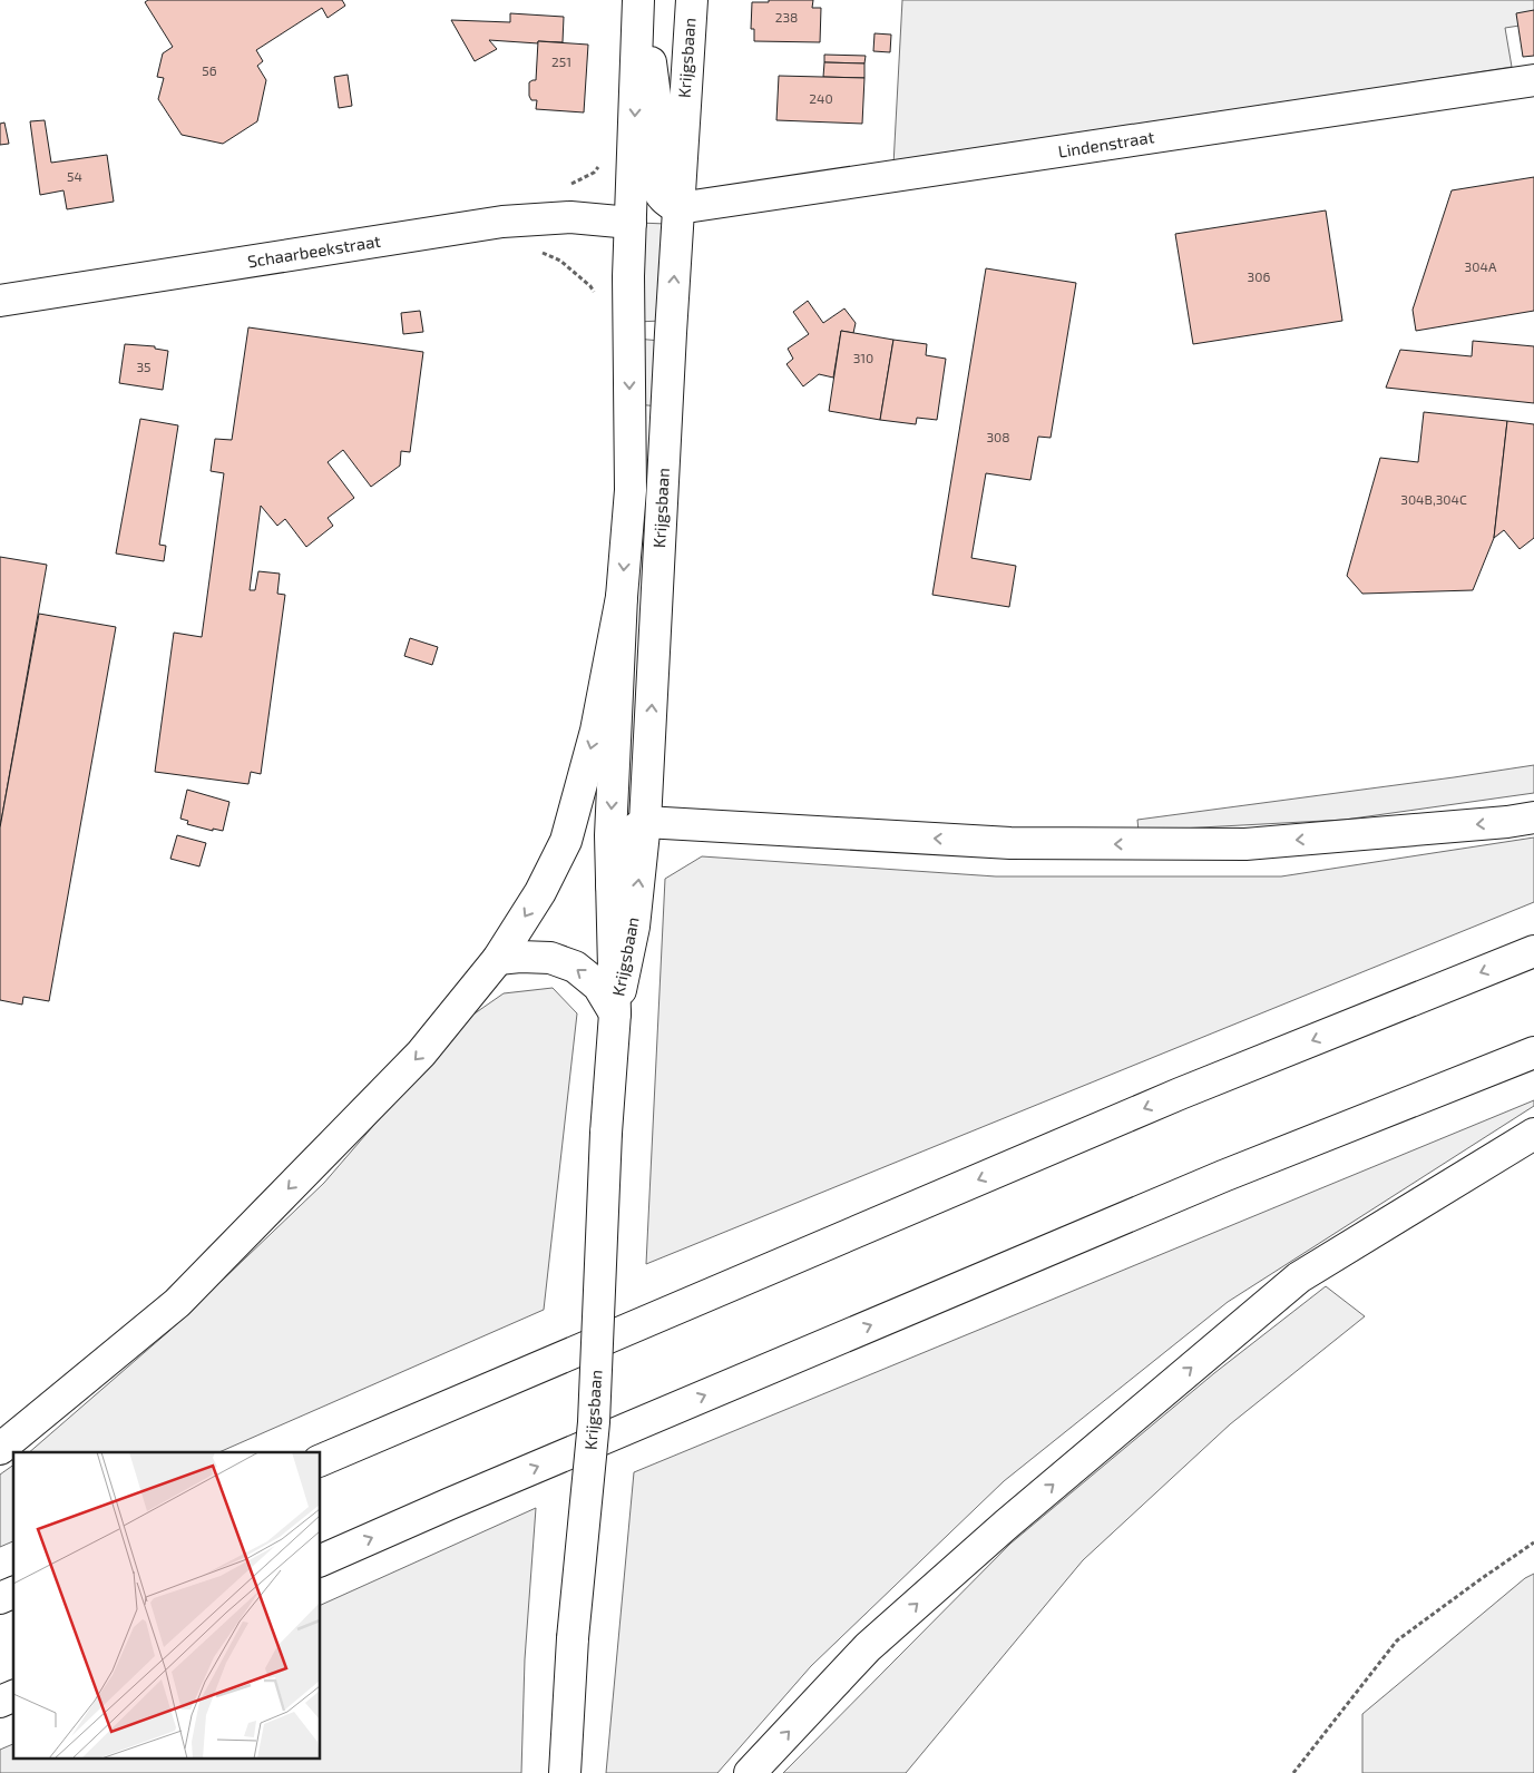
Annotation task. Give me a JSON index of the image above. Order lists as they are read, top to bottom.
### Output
{
  "streets": {
    "main road": ["Krijgsbaan", "Lindenstraat", "Schaarbeekstraat"]
  },
  "crossings": [
    ["Krijgsbaan", "Lindenstraat"],
    ["Krijgsbaan", "Schaarbeekstraat"]
  ],
  "house_numbers": [
    "238",
    "251",
    "56",
    "240",
    "54",
    "304A",
    "306",
    "310",
    "35",
    "308",
    "304B,304C"
  ]
}
